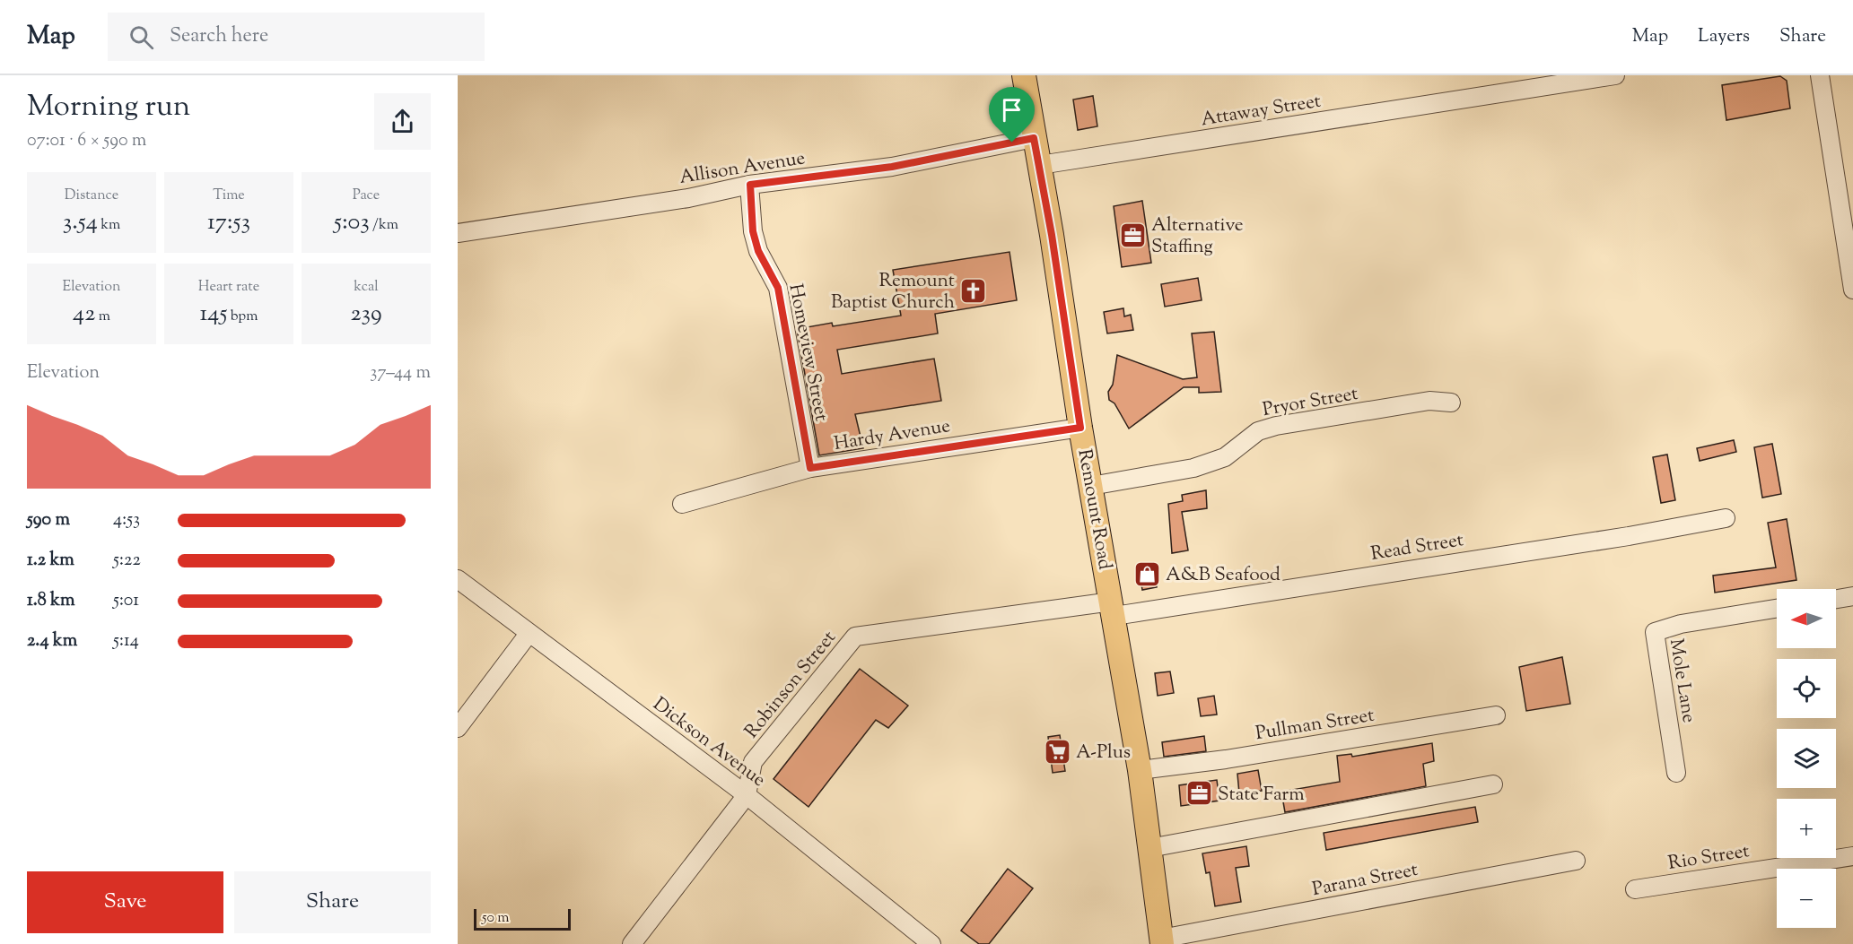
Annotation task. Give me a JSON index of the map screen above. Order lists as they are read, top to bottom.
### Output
{
  "streets": {
    "main road": ["Remount Road"],
    "street": [
      "Attaway Street",
      "Allison Avenue",
      "Homeview Street",
      "Pryor Street",
      "Hardy Avenue",
      "Read Street",
      "Mole Lane",
      "Robinson Street",
      "Pullman Street",
      "Dickson Avenue",
      "Rio Street",
      "Parana Street"
    ]
  },
  "crossings": [
    ["Attaway Street", "Remount Road"],
    ["Allison Avenue", "Homeview Street"],
    ["Allison Avenue", "Remount Road"],
    ["Homeview Street", "Hardy Avenue"],
    ["Pryor Street", "Remount Road"],
    ["Hardy Avenue", "Remount Road"],
    ["Remount Road", "Read Street"],
    ["Remount Road", "Robinson Street"],
    ["Remount Road", "Pullman Street"],
    ["Remount Road", "Parana Street"],
    ["Read Street", "Robinson Street"],
    ["Robinson Street", "Dickson Avenue"]
  ],
  "places": {
    "office": ["Alternative Staffing", "State Farm"],
    "church": ["Remount Baptist Church"],
    "shop": ["A&B Seafood"],
    "supermarket": ["A-Plus"]
  },
  "scale_bar": "50 m",
  "north": "left",
  "page": {
    "header": "Map",
    "search": "Search here",
    "nav": ["Map", "Layers", "Share"],
    "heading": ["Morning run", "07:01 · 6 × 590 m"],
    "stats": [
      ["Distance", "3.54 km"],
      ["Time", "17:53"],
      ["Pace", "5:03 /km"],
      ["Elevation", "42 m"],
      ["Heart rate", "145 bpm"],
      ["kcal", "239"]
    ],
    "chart": ["Elevation", "37–44 m"],
    "list": [
      {
        "name": "590 m",
        "note": "4:53"
      },
      {
        "name": "1.2 km",
        "note": "5:22"
      },
      {
        "name": "1.8 km",
        "note": "5:01"
      },
      {
        "name": "2.4 km",
        "note": "5:14"
      }
    ],
    "map_buttons": ["+", "−"],
    "buttons": ["Save", "Share"],
    "scale": "50 m"
  }
}
